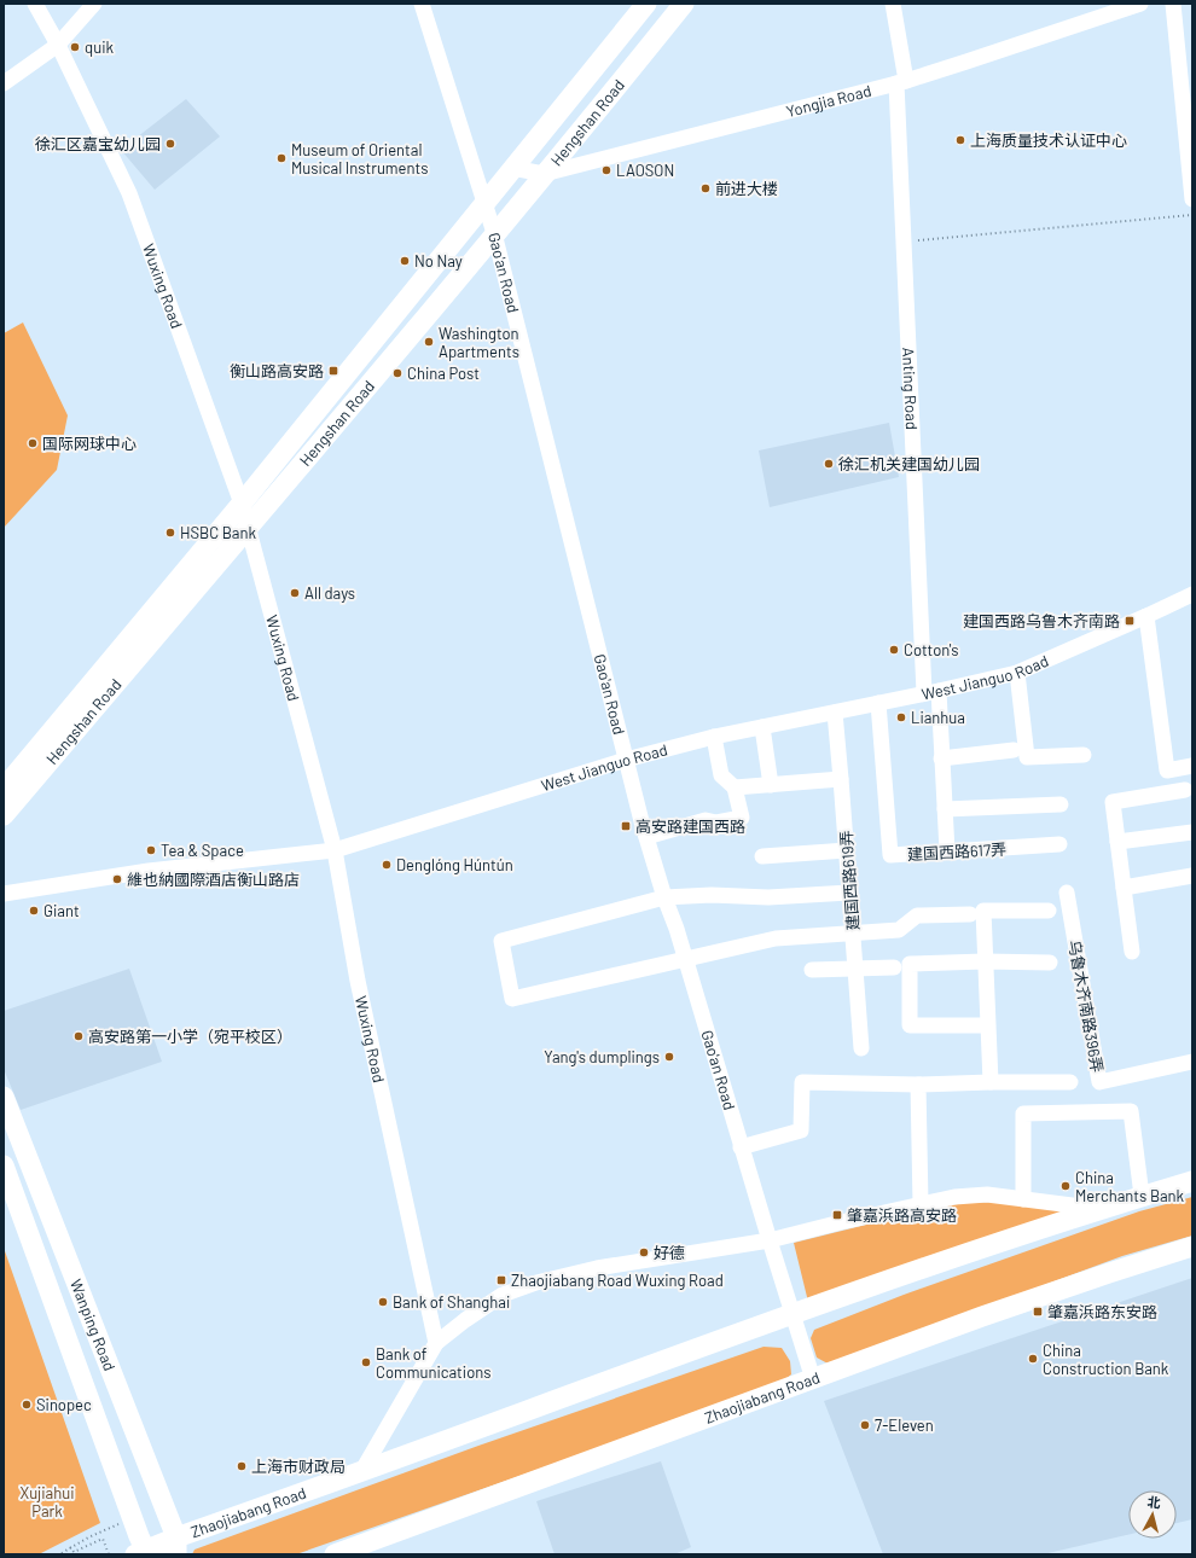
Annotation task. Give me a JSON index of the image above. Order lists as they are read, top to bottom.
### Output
{
  "streets": {
    "main road": ["Hengshan Road", "Wanping Road", "Zhaojiabang Road"],
    "street": [
      "Yongjia Road",
      "Gao'an Road",
      "Wuxing Road",
      "Anting Road",
      "West Jianguo Road",
      "建国西路617弄",
      "建国西路619弄",
      "乌鲁木齐南路396弄"
    ]
  },
  "crossings": [
    ["Yongjia Road", "Hengshan Road"],
    ["Yongjia Road", "Anting Road"],
    ["Hengshan Road", "Gao'an Road"],
    ["Hengshan Road", "Wuxing Road"],
    ["Gao'an Road", "West Jianguo Road"],
    ["Gao'an Road", "Zhaojiabang Road"],
    ["Wuxing Road", "West Jianguo Road"],
    ["Wuxing Road", "Zhaojiabang Road"],
    ["Anting Road", "West Jianguo Road"],
    ["Anting Road", "建国西路617弄"],
    ["West Jianguo Road", "建国西路617弄"],
    ["West Jianguo Road", "建国西路619弄"],
    ["Wanping Road", "Zhaojiabang Road"]
  ],
  "parks": ["Xujiahui Park"],
  "places": {
    "other": [
      "quik",
      "上海质量技术认证中心",
      "徐汇区嘉宝幼儿园",
      "Museum of Oriental Musical Instruments",
      "LAOSON",
      "前进大楼",
      "No Nay",
      "Washington Apartments",
      "China Post",
      "国际网球中心",
      "徐汇机关建国幼儿园",
      "HSBC Bank",
      "All days",
      "Cotton's",
      "Lianhua",
      "Tea & Space",
      "Denglóng Húntún",
      "維也納國際酒店衡山路店",
      "Giant",
      "高安路第一小学（宛平校区）",
      "Yang's dumplings",
      "China Merchants Bank",
      "好德",
      "Bank of Shanghai",
      "China Construction Bank",
      "Bank of Communications",
      "Sinopec",
      "7-Eleven",
      "上海市财政局"
    ],
    "transit": [
      "衡山路高安路",
      "建国西路乌鲁木齐南路",
      "高安路建国西路",
      "肇嘉浜路高安路",
      "Zhaojiabang Road Wuxing Road",
      "肇嘉浜路东安路"
    ]
  },
  "north": "top"
}
